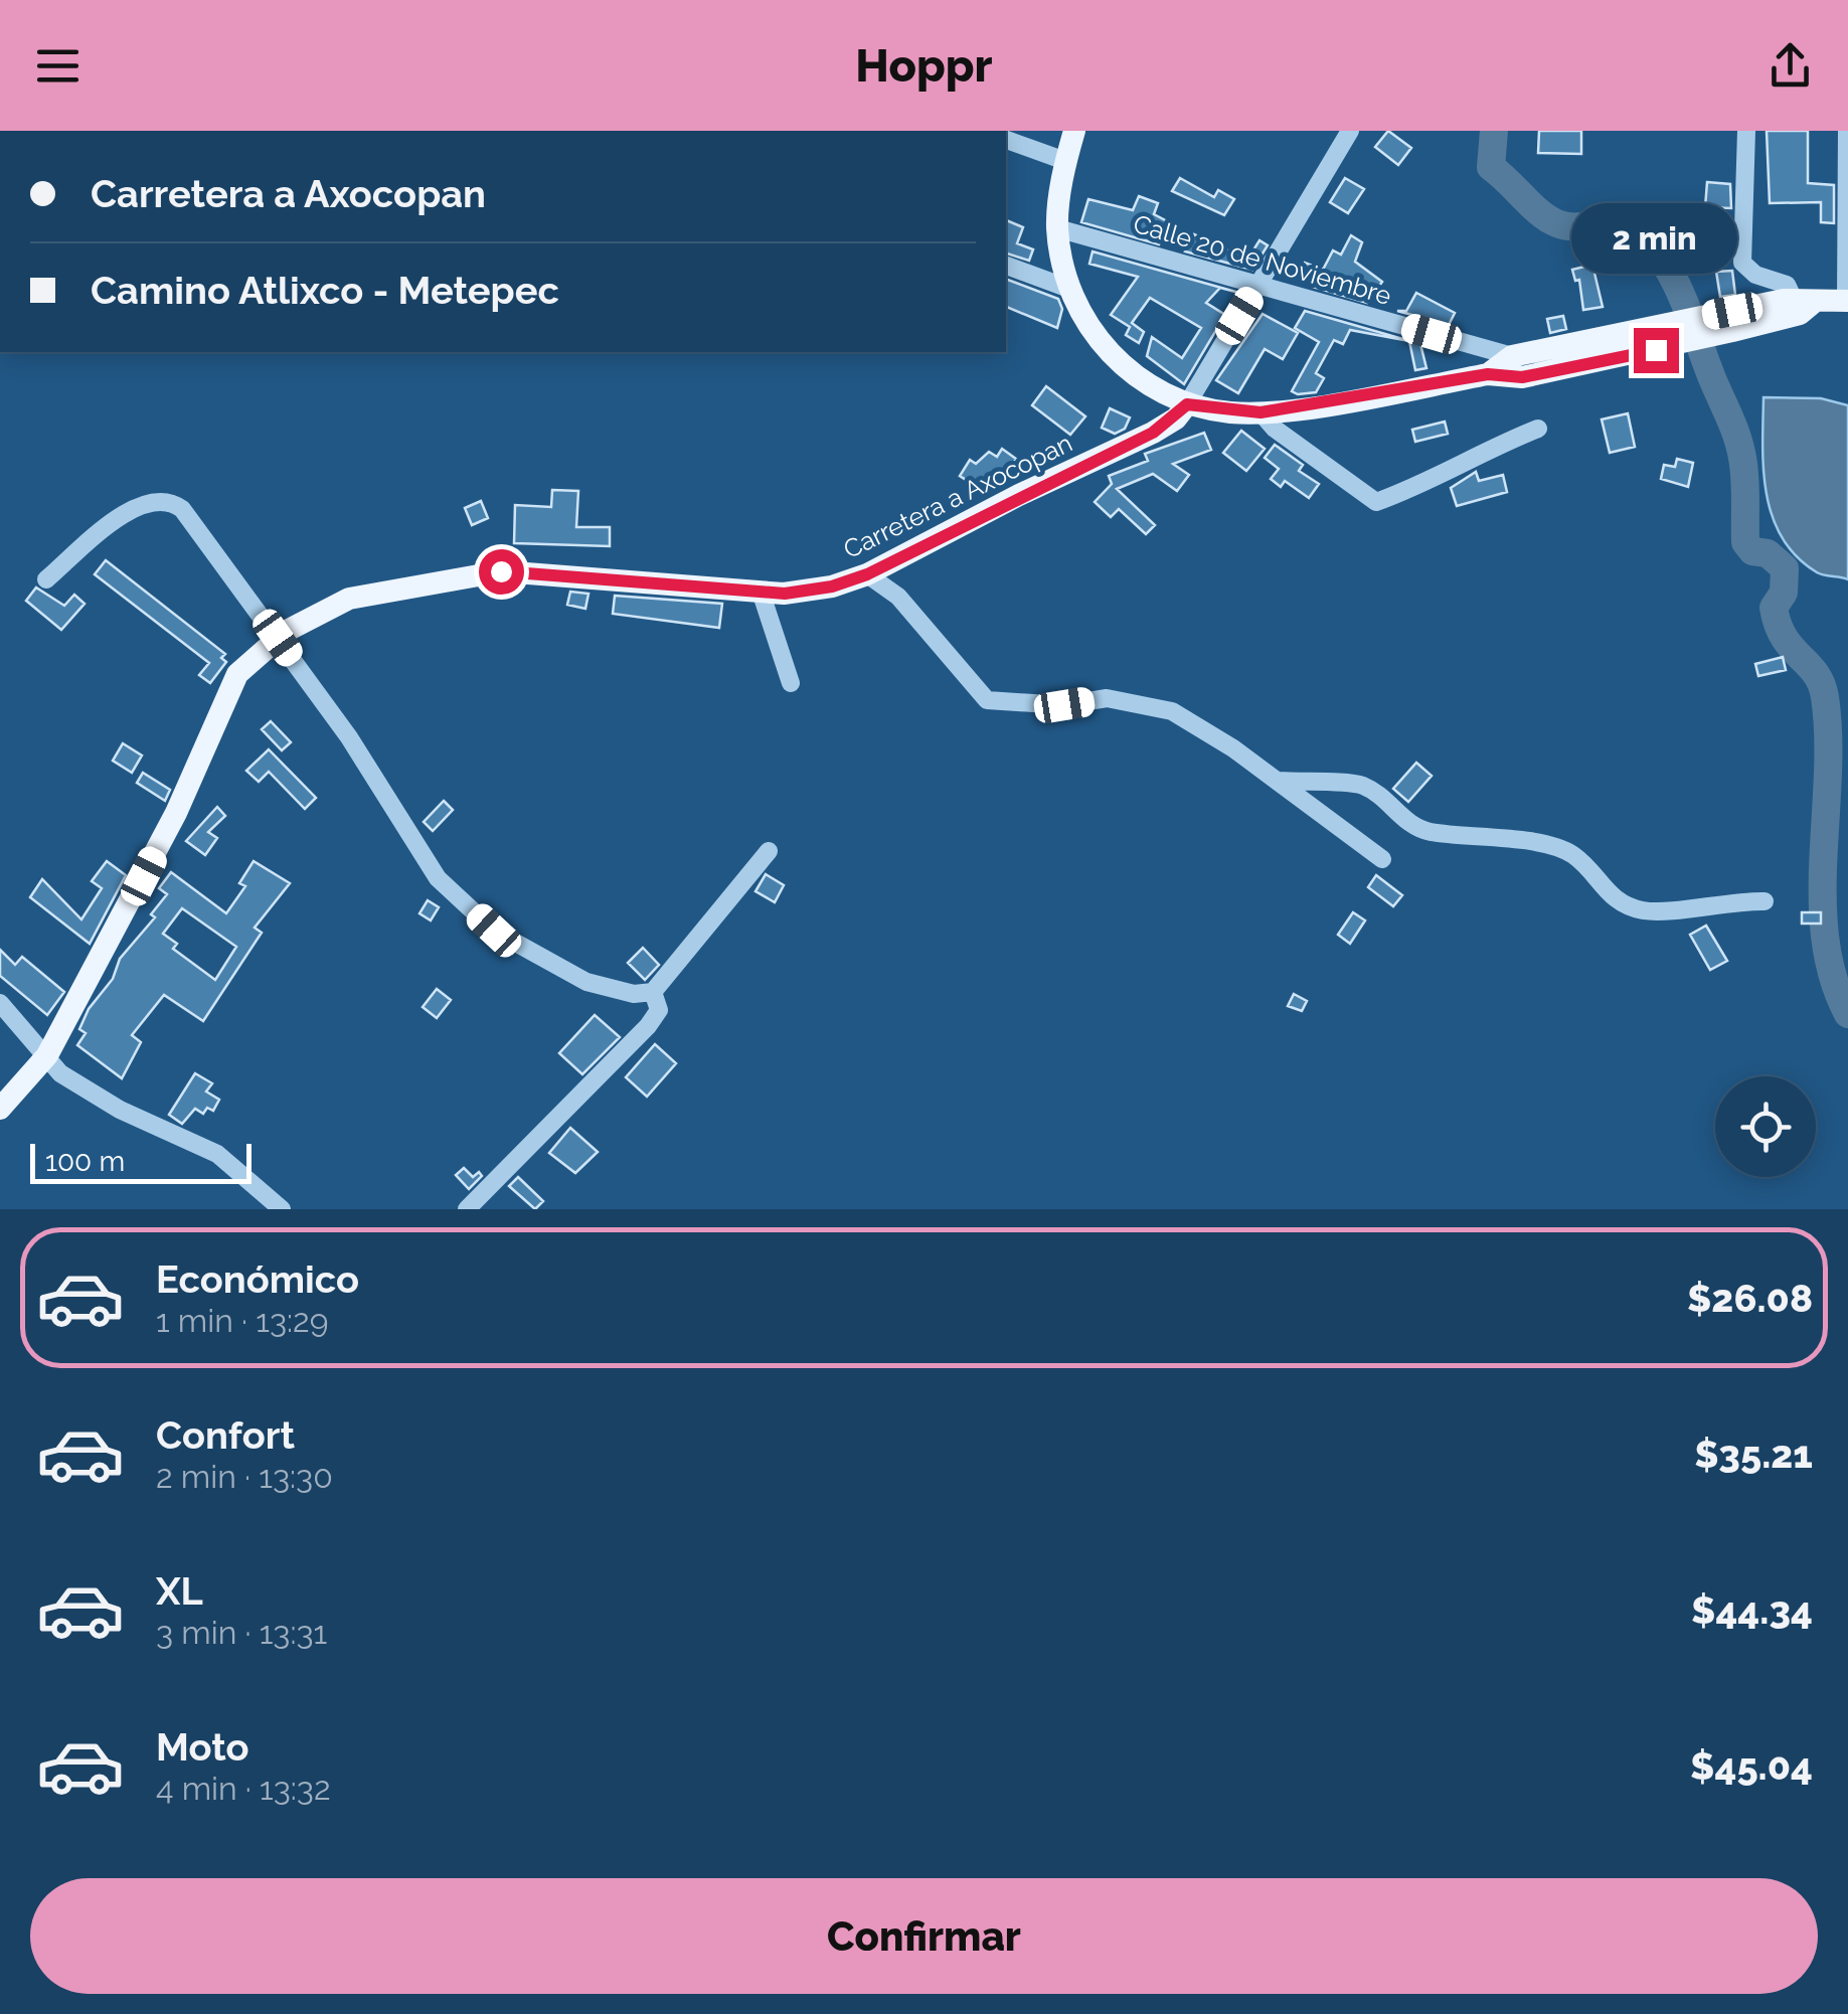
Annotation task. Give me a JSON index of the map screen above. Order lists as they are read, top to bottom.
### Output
{
  "streets": {
    "main road": ["Carretera a Axocopan"],
    "street": ["Calle 20 de Noviembre"]
  },
  "scale_bar": "100 m",
  "page": {
    "header": "Hoppr",
    "banner": ["Carretera a Axocopan", "Camino Atlixco - Metepec"],
    "bubble": "2 min",
    "scale": "100 m",
    "list": [
      {
        "name": "Económico",
        "note": "1 min · 13:29",
        "value": "$26.08"
      },
      {
        "name": "Confort",
        "note": "2 min · 13:30",
        "value": "$35.21"
      },
      {
        "name": "XL",
        "note": "3 min · 13:31",
        "value": "$44.34"
      },
      {
        "name": "Moto",
        "note": "4 min · 13:32",
        "value": "$45.04"
      }
    ],
    "buttons": "Confirmar"
  }
}
